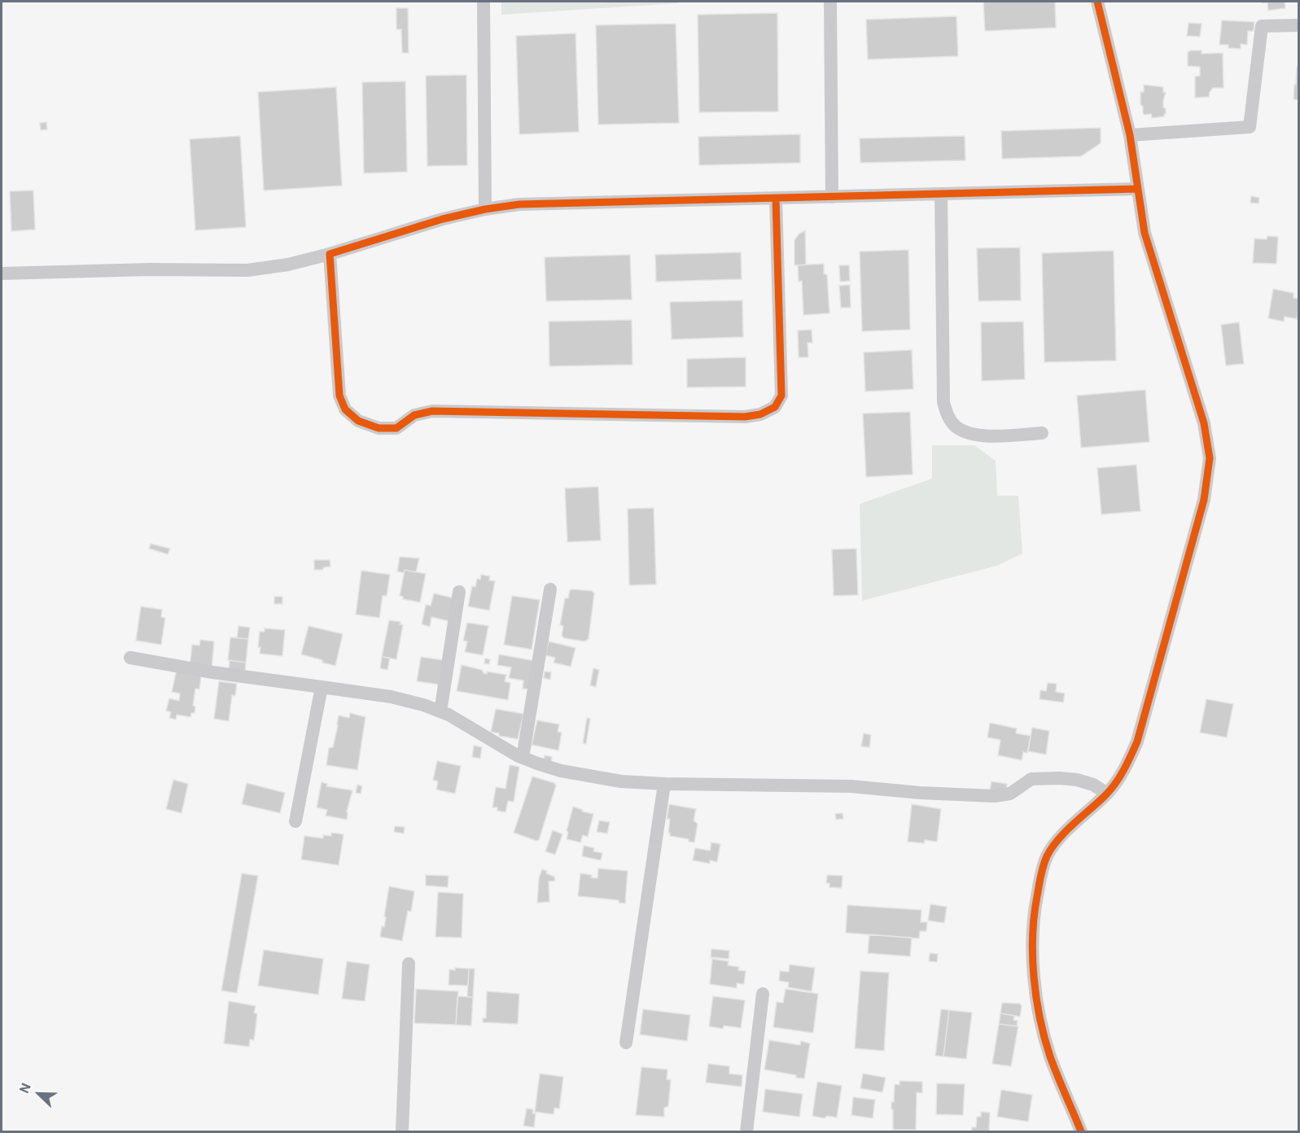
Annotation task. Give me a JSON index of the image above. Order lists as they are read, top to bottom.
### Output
{
  "north": "top left"
}
